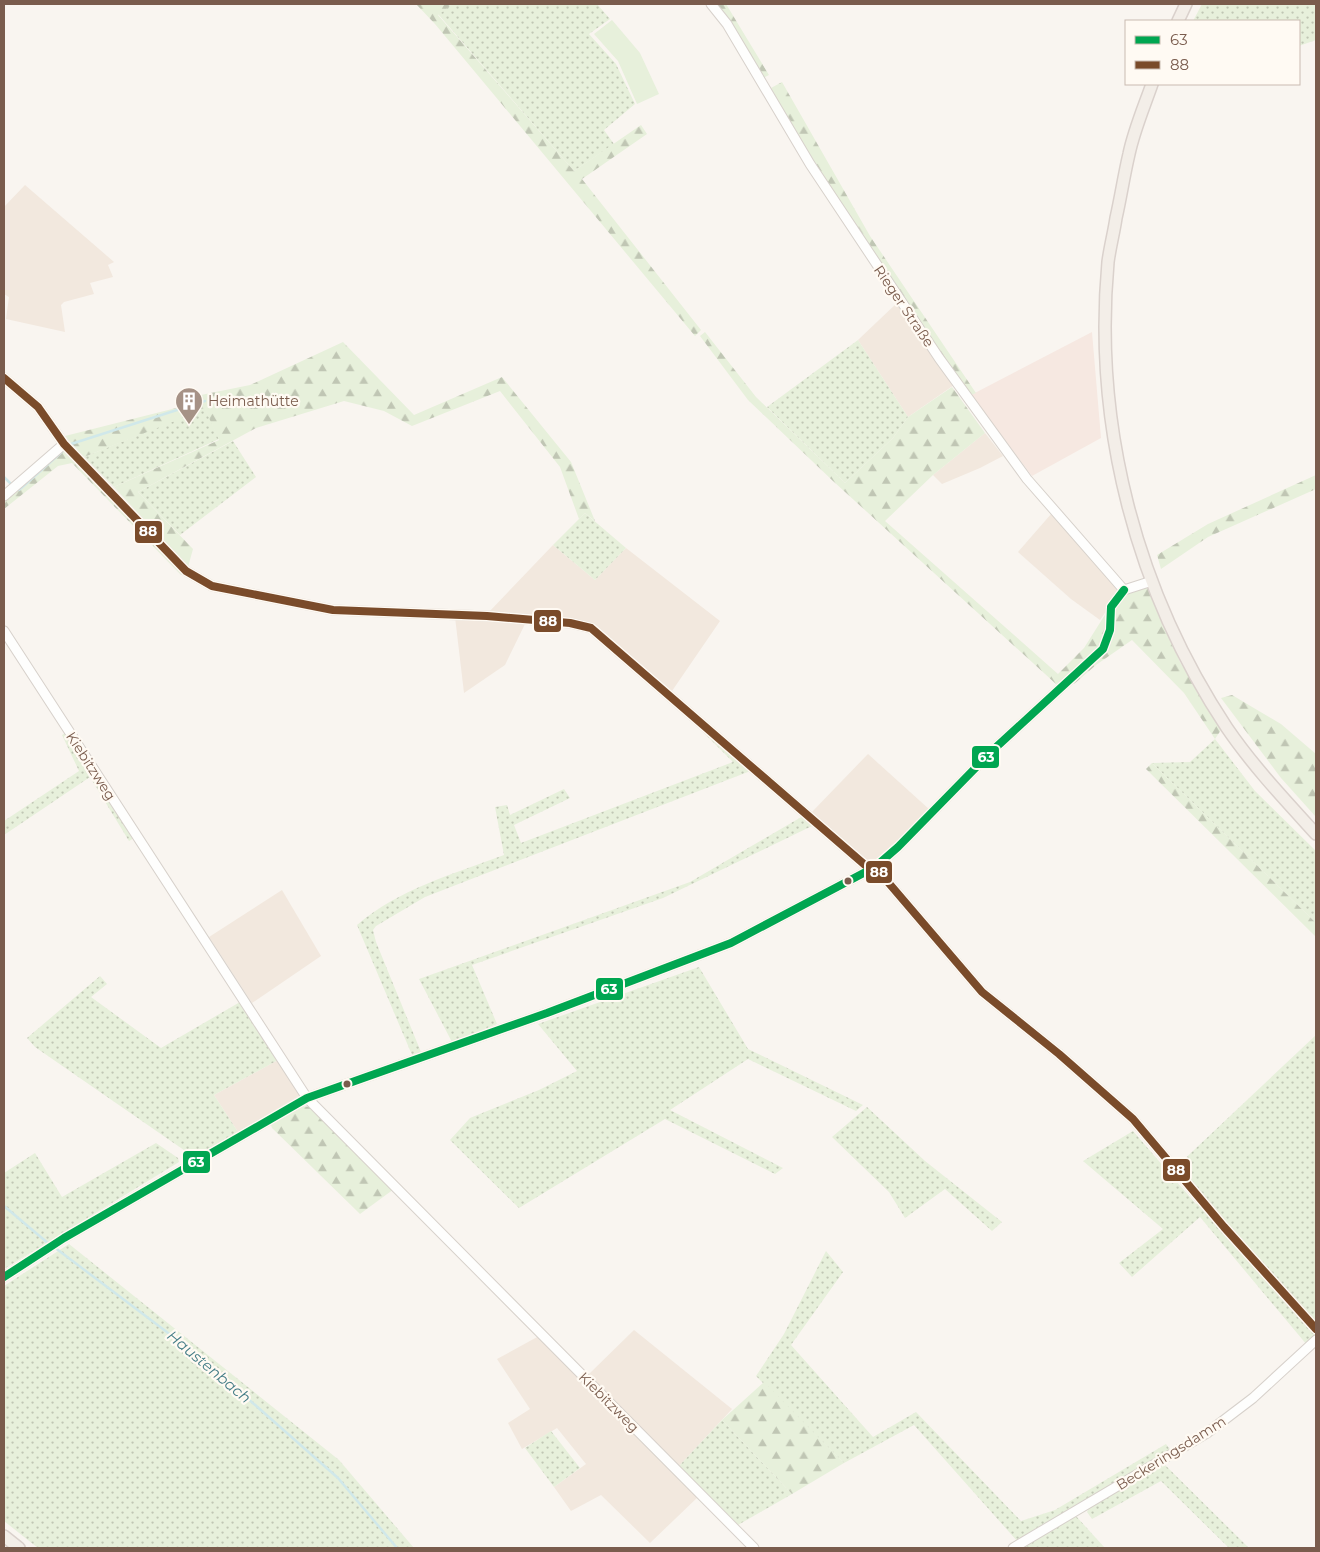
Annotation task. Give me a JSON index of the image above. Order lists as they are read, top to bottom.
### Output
{
  "streets": {
    "street": ["Rieger Straße", "Kiebitzweg", "Beckeringsdamm"]
  },
  "water": ["Haustenbach"],
  "places": {
    "building": ["Heimathütte"]
  },
  "lines": ["transit line 88", "transit line 63"],
  "legend": ["63", "88"]
}
